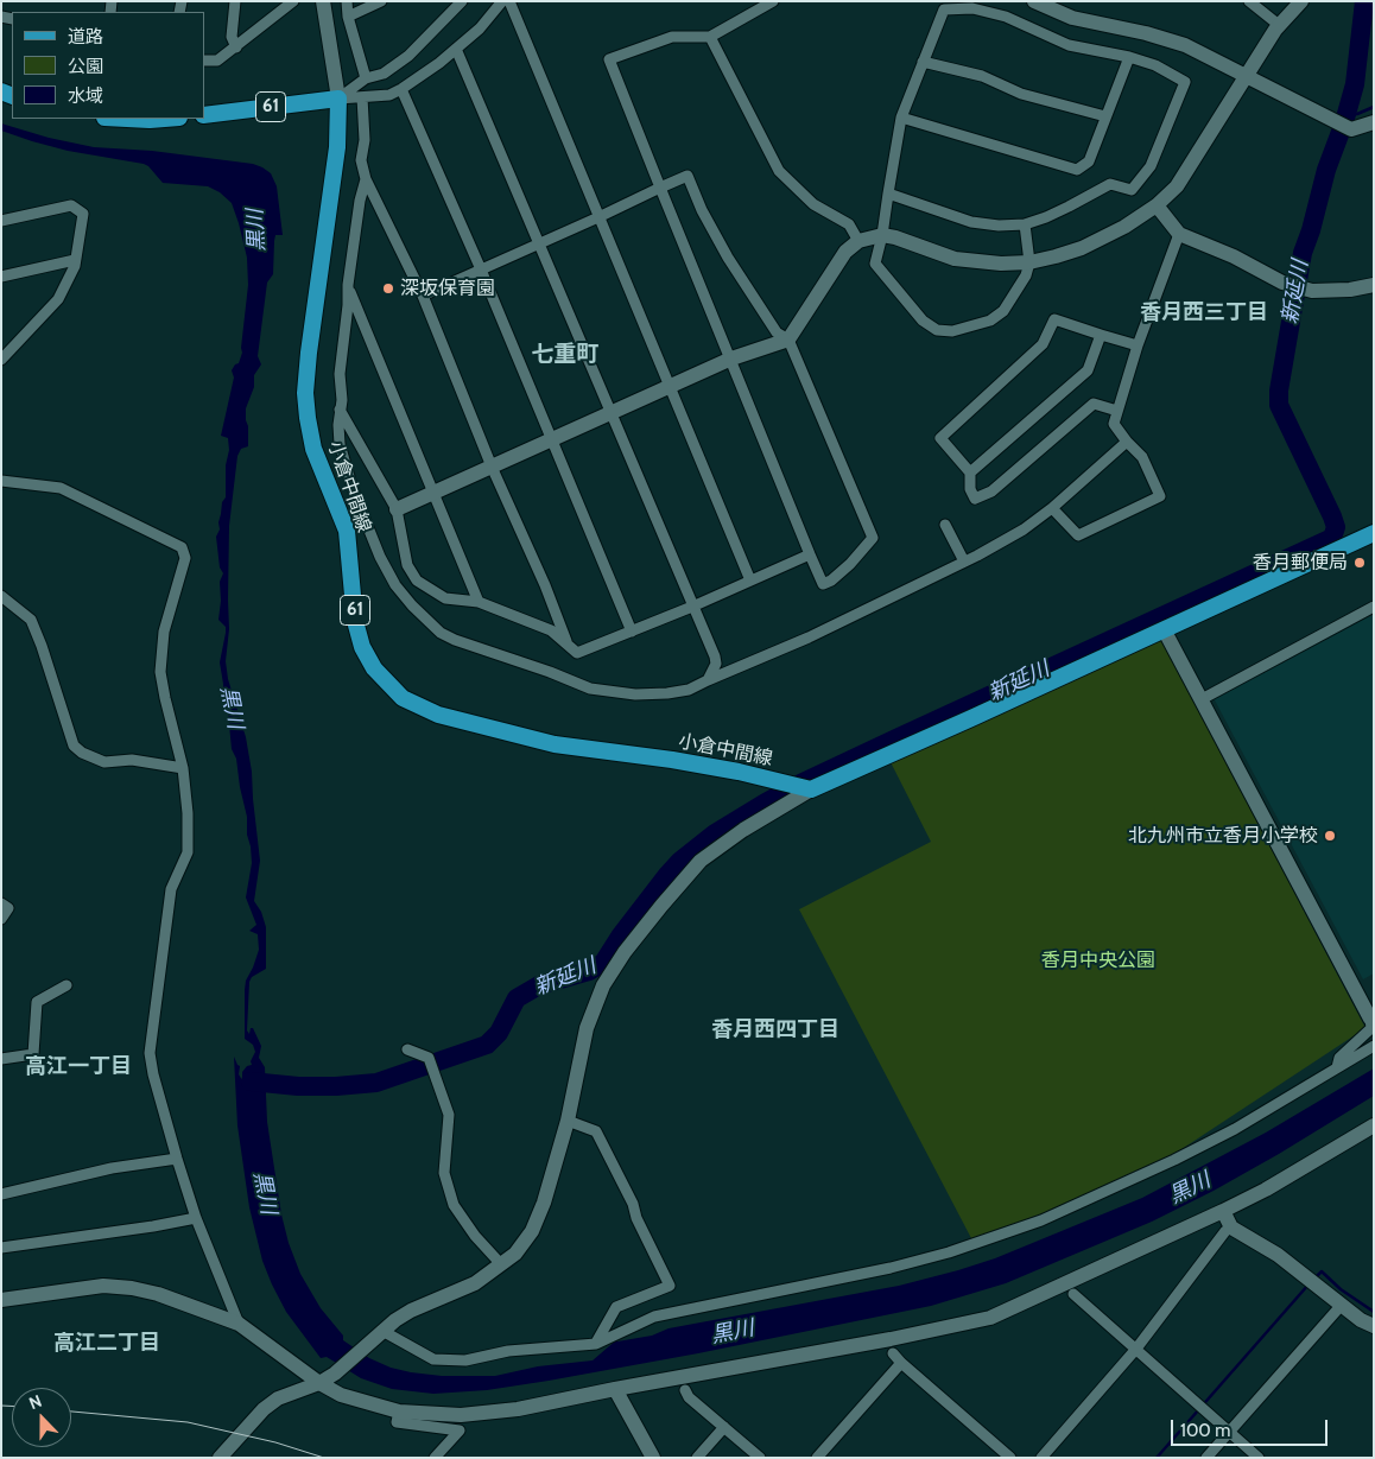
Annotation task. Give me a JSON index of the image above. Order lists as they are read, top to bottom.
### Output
{
  "streets": {
    "main road": ["61", "小倉中間線"]
  },
  "crossings": [
    ["61", "小倉中間線"]
  ],
  "districts": [
    "香月西三丁目",
    "七重町",
    "香月西四丁目",
    "高江一丁目",
    "高江二丁目"
  ],
  "water": ["黒川", "新延川"],
  "parks": ["香月中央公園"],
  "places": ["深坂保育園", "香月郵便局", "北九州市立香月小学校"],
  "legend": ["道路", "公園", "水域"],
  "scale_bar": "100 m",
  "north": "top"
}
